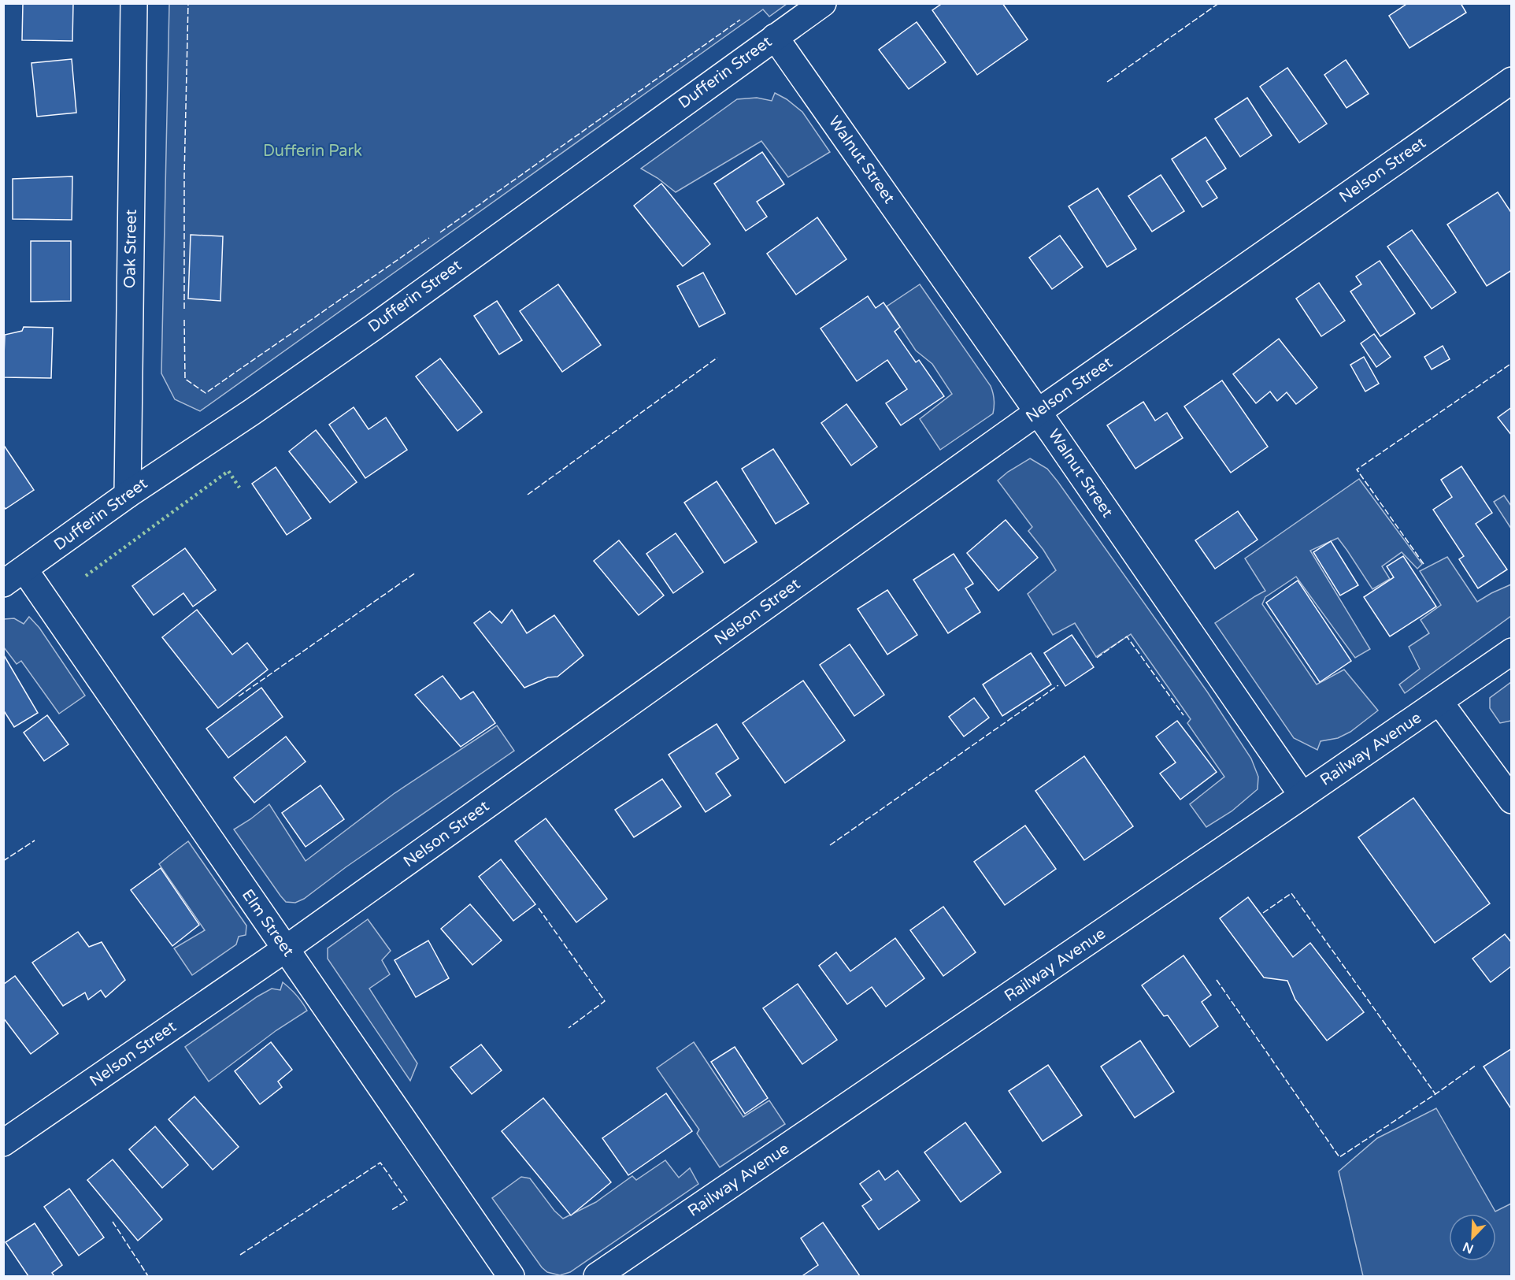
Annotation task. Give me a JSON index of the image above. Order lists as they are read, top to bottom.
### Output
{
  "streets": {
    "street": [
      "Dufferin Street",
      "Walnut Street",
      "Nelson Street",
      "Oak Street",
      "Railway Avenue",
      "Elm Street"
    ]
  },
  "crossings": [
    ["Dufferin Street", "Walnut Street"],
    ["Dufferin Street", "Oak Street"],
    ["Dufferin Street", "Elm Street"],
    ["Walnut Street", "Nelson Street"],
    ["Walnut Street", "Railway Avenue"],
    ["Nelson Street", "Elm Street"]
  ],
  "parks": ["Dufferin Park"],
  "north": "bottom left"
}
